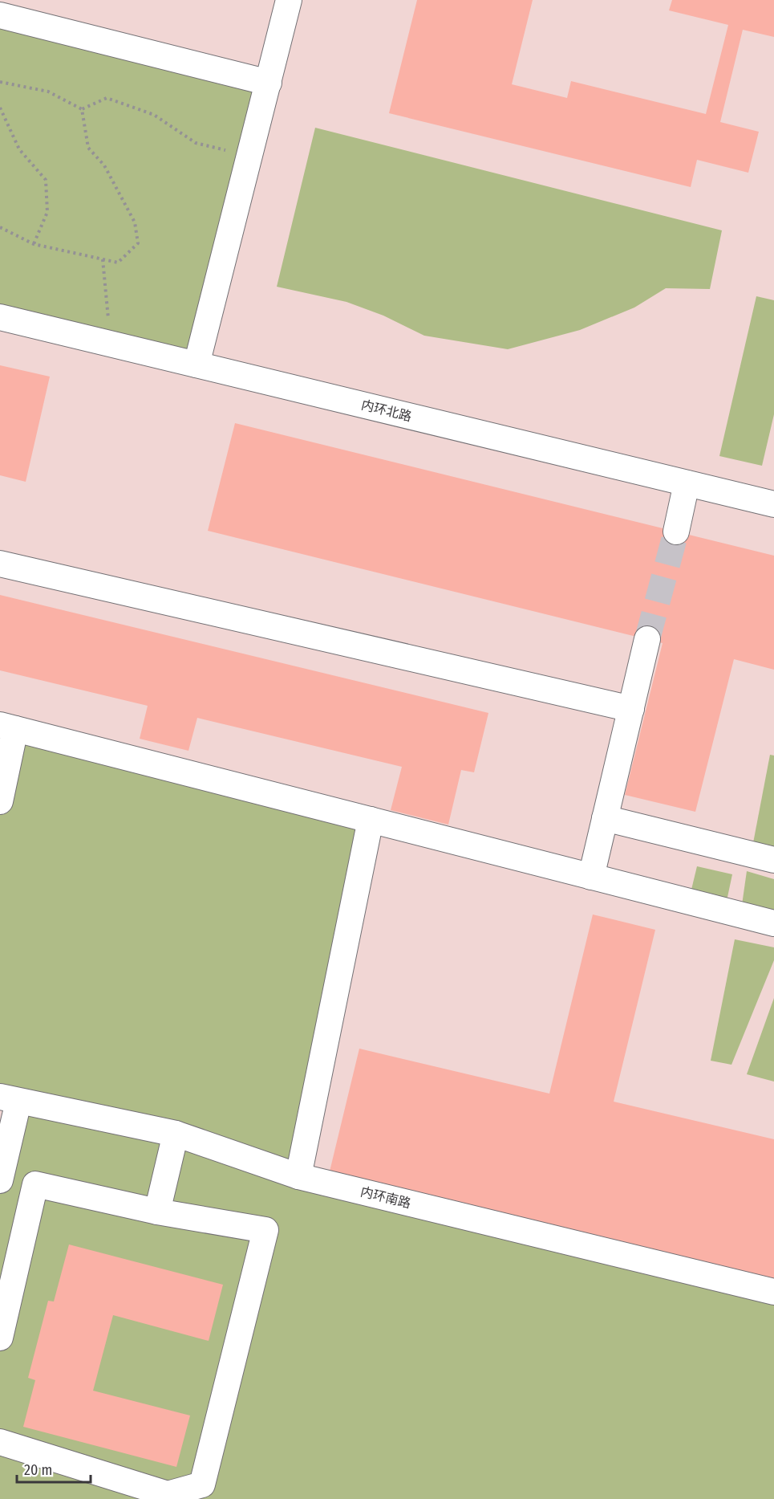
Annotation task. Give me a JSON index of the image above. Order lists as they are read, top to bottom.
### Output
{
  "streets": {
    "lane": ["内环北路", "内环南路"]
  },
  "scale_bar": "20 m"
}
